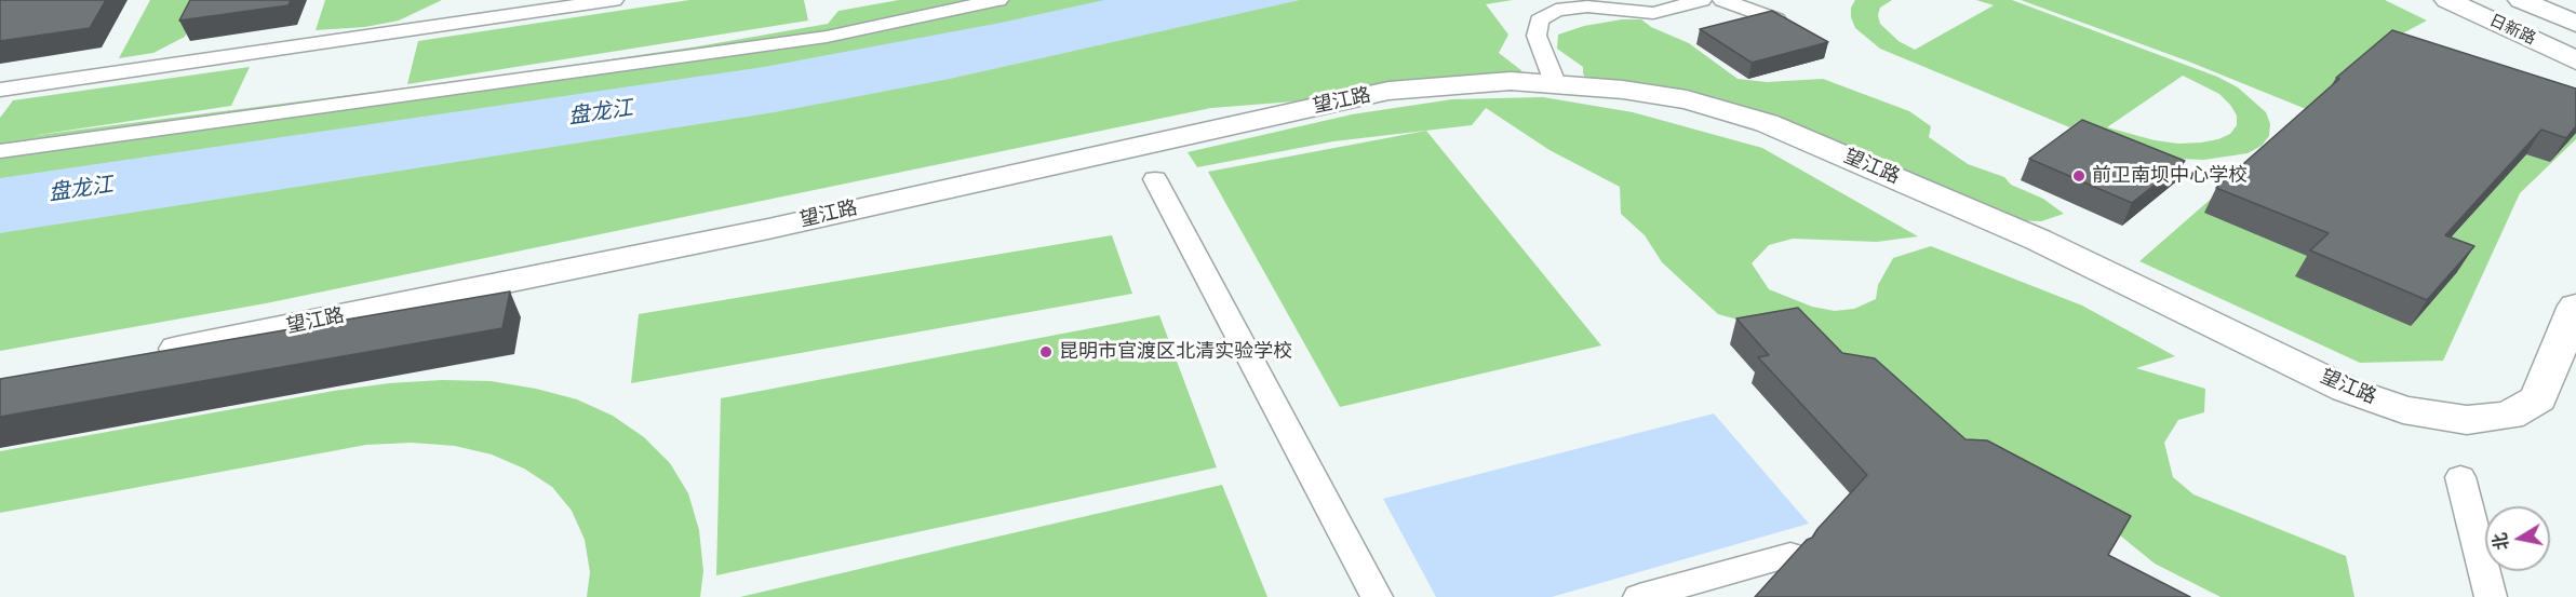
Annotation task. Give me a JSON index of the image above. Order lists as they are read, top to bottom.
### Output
{
  "streets": {
    "street": ["日新路", "望江路"]
  },
  "water": ["盘龙江"],
  "places": ["前卫南坝中心学校", "昆明市官渡区北清实验学校"],
  "north": "left"
}
